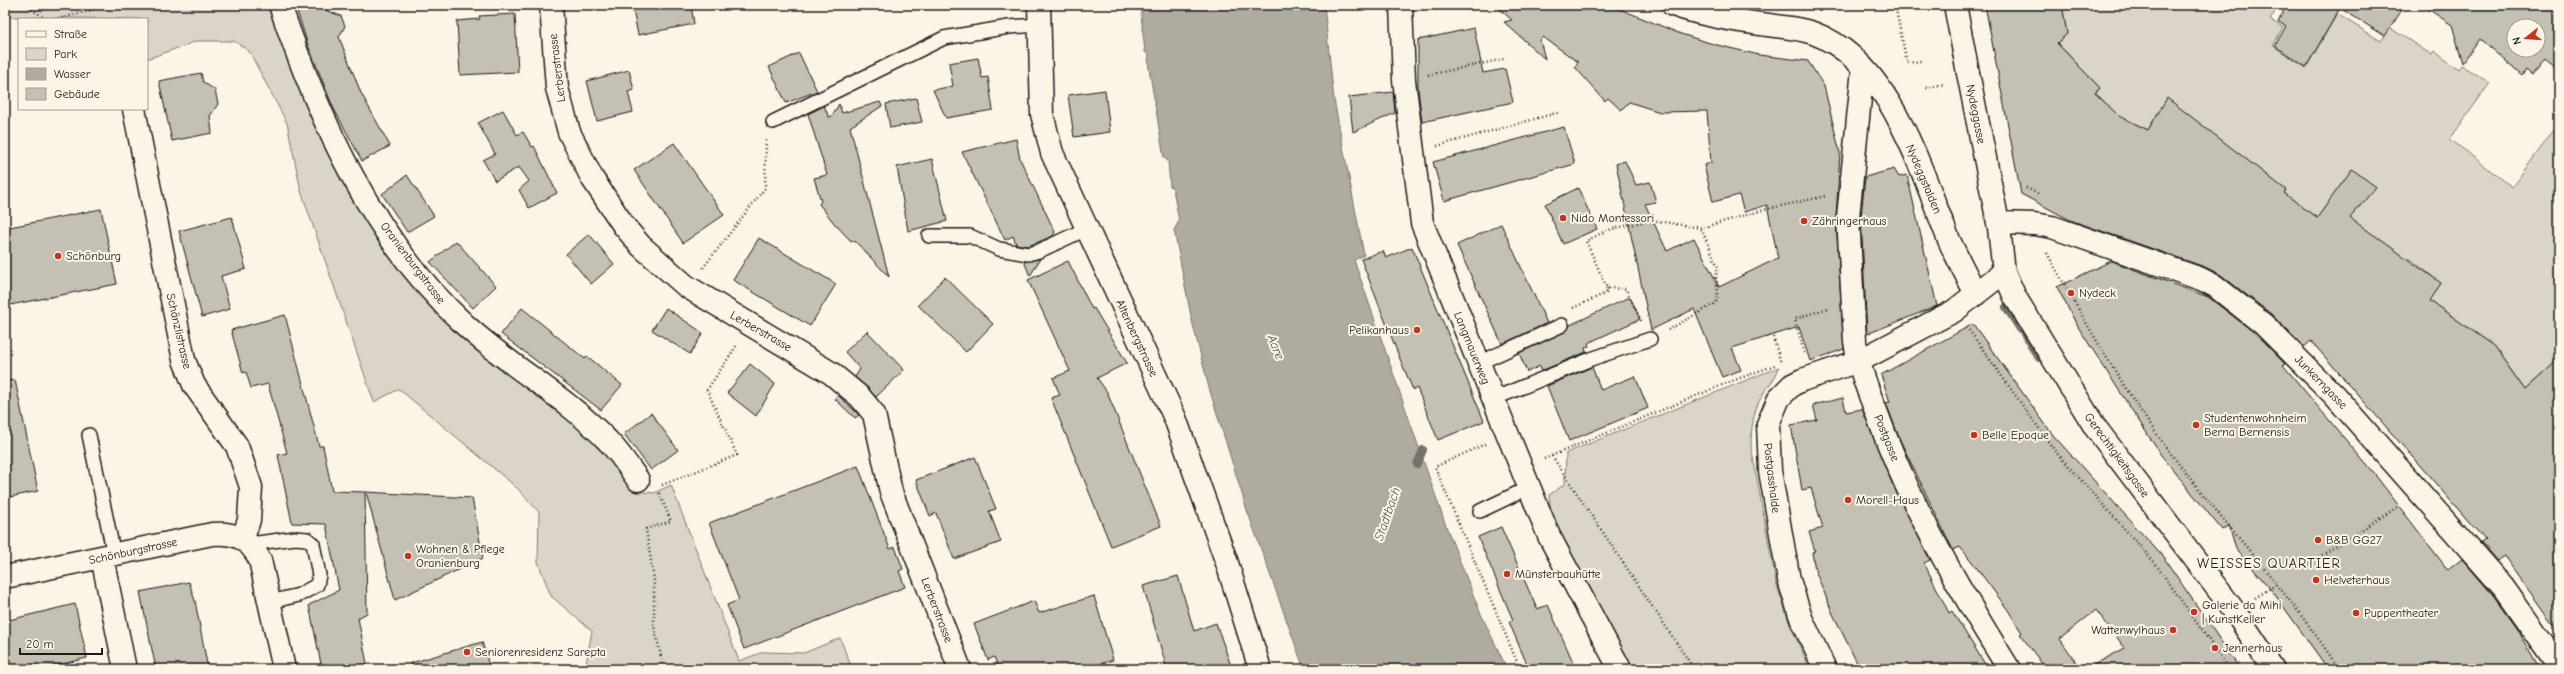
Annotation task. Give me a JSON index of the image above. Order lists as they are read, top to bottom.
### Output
{
  "streets": {
    "street": [
      "Lerberstrasse",
      "Nydeggasse",
      "Nydeggstalden",
      "Oranienburgstrasse",
      "Schänzlistrasse",
      "Altenbergstrasse",
      "Langmauerweg",
      "Junkerngasse",
      "Postgasse",
      "Gerechtigkeitsgasse",
      "Postgasshalde",
      "Schönburgstrasse"
    ]
  },
  "crossings": [
    ["Nydeggasse", "Junkerngasse"],
    ["Nydeggasse", "Gerechtigkeitsgasse"],
    ["Nydeggstalden", "Postgasse"],
    ["Nydeggstalden", "Postgasshalde"],
    ["Schänzlistrasse", "Schönburgstrasse"],
    ["Junkerngasse", "Gerechtigkeitsgasse"],
    ["Postgasse", "Postgasshalde"],
    ["Gerechtigkeitsgasse", "Postgasshalde"]
  ],
  "districts": ["WEISSES QUARTIER"],
  "water": ["Aare", "Stadtbach"],
  "places": [
    "Nido Montessori",
    "Zähringerhaus",
    "Schönburg",
    "Nydeck",
    "Pelikanhaus",
    "Studentenwohnheim Berna Bernensis",
    "Belle Epoque",
    "Morell-Haus",
    "B&B GG27",
    "Wohnen & Pflege Oranienburg",
    "Münsterbauhütte",
    "Helveterhaus",
    "Galerie da Mihi | KunstKeller",
    "Puppentheater",
    "Wattenwylhaus",
    "Jennerhaus",
    "Seniorenresidenz Sarepta"
  ],
  "legend": [
    "Straße",
    "Park",
    "Wasser",
    "Gebäude"
  ],
  "scale_bar": "20 m",
  "north": "left"
}
